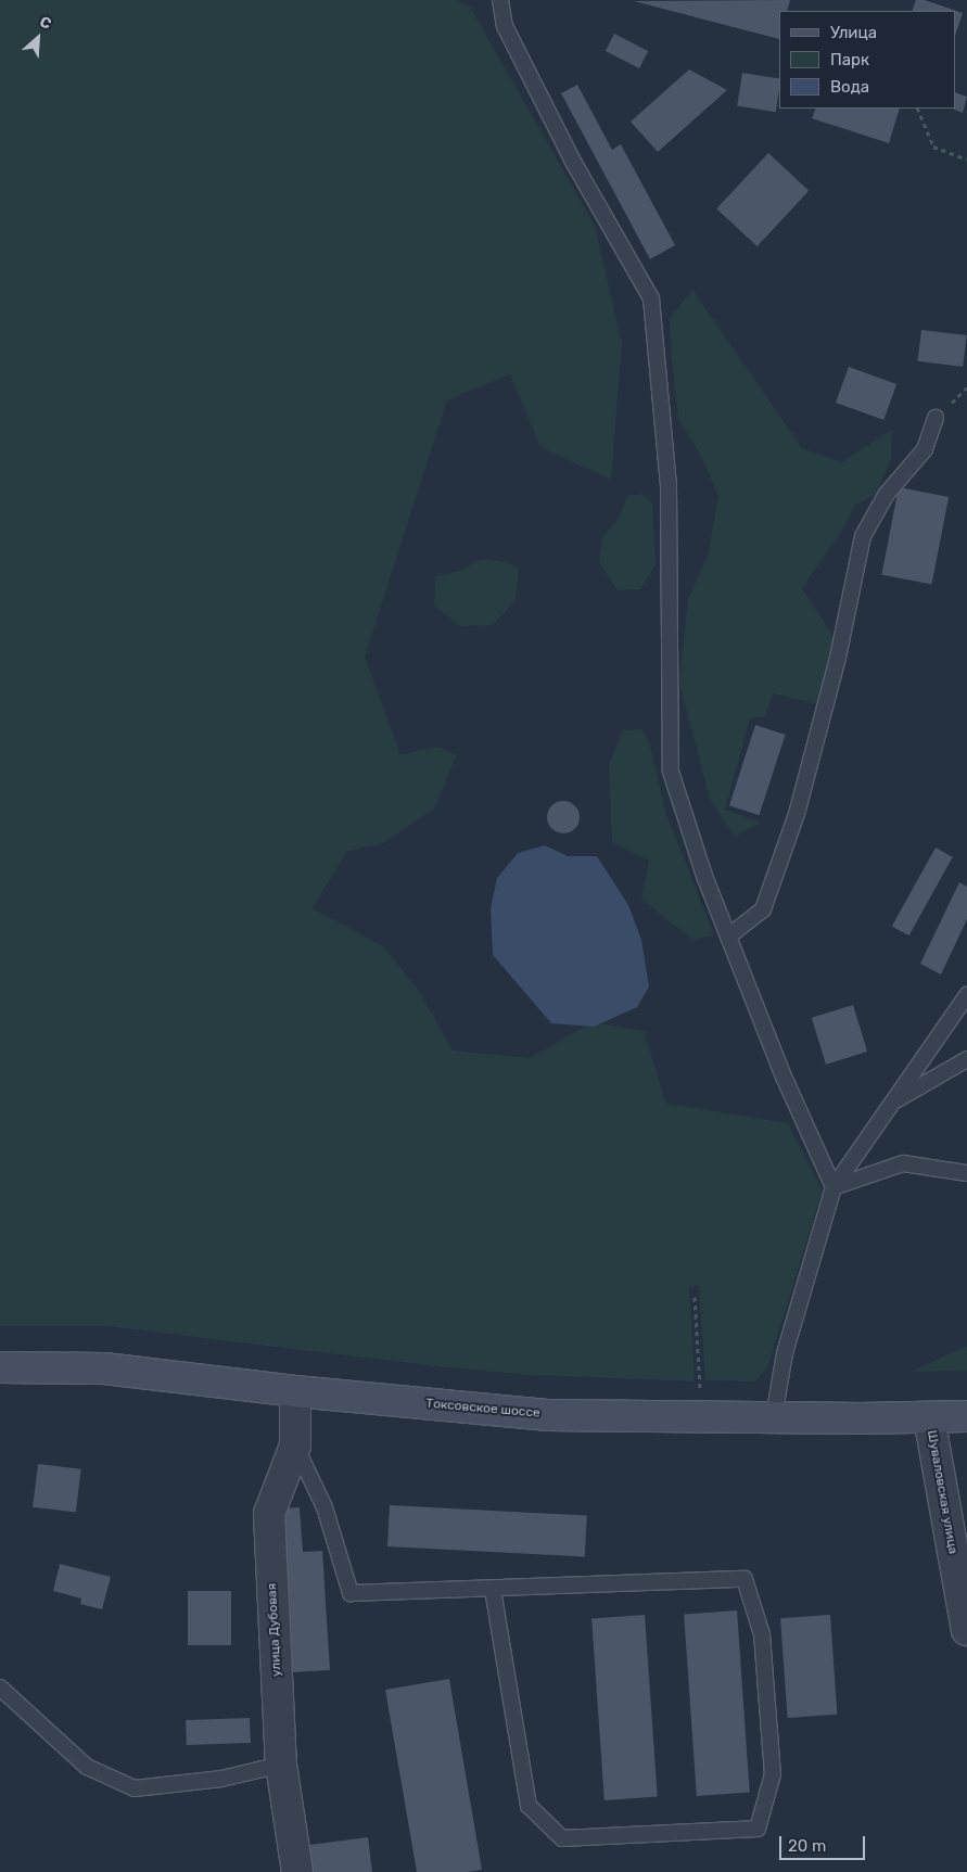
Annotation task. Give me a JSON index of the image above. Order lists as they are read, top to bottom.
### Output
{
  "streets": {
    "main road": ["Токсовское шоссе"],
    "street": ["Шуваловская улица", "улица Дубовая"]
  },
  "crossings": [
    ["Токсовское шоссе", "Шуваловская улица"],
    ["Токсовское шоссе", "улица Дубовая"]
  ],
  "legend": ["Улица", "Парк", "Вода"],
  "scale_bar": "20 m",
  "north": "top right"
}
